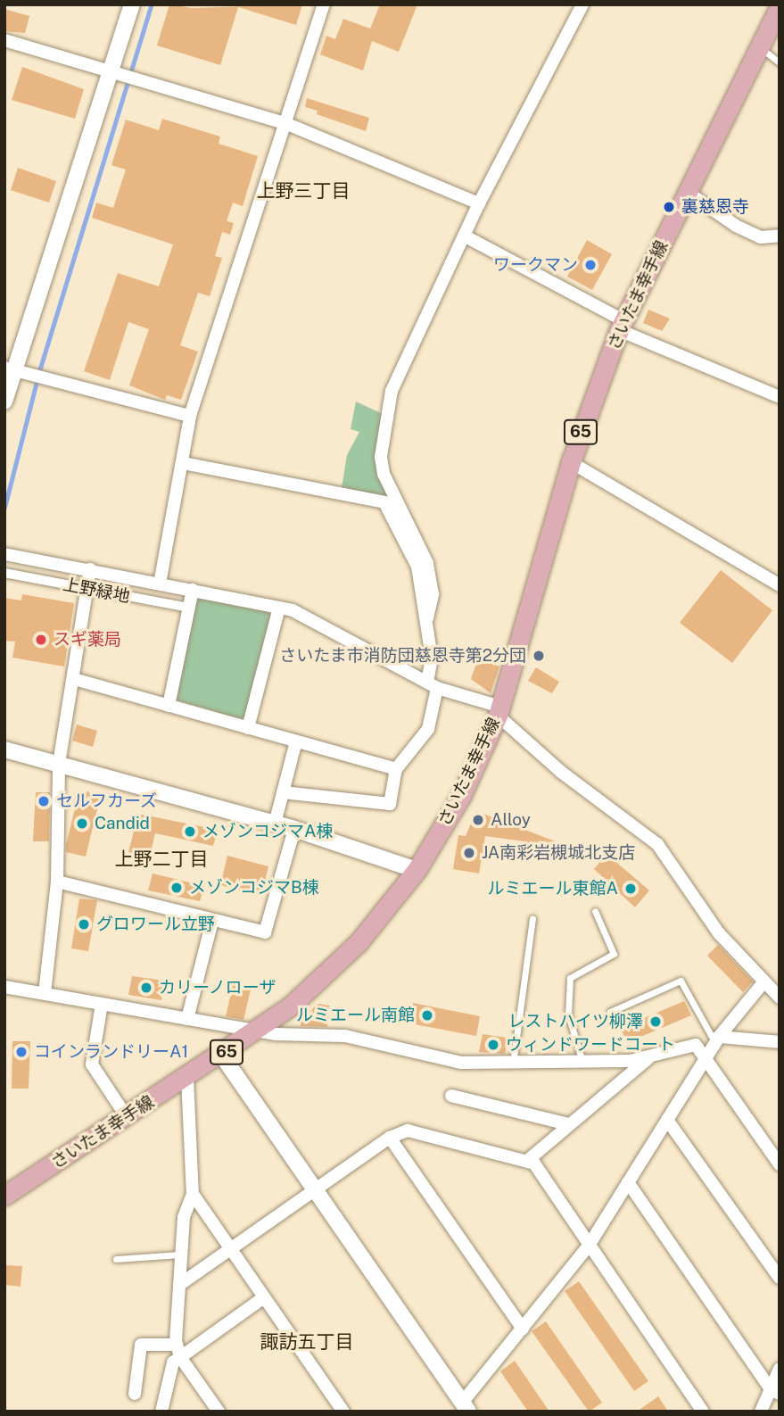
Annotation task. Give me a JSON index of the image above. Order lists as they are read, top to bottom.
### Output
{
  "streets": {
    "main road": ["さいたま幸手線", "65"],
    "street": ["上野緑地"]
  },
  "districts": ["上野三丁目", "上野二丁目", "諏訪五丁目"],
  "places": [
    "裏慈恩寺",
    "ワークマン",
    "スギ薬局",
    "さいたま市消防団慈恩寺第2分団",
    "セルフカーズ",
    "Alloy",
    "Candid",
    "メゾンコジマA棟",
    "JA南彩岩槻城北支店",
    "メゾンコジマB棟",
    "ルミエール東館A",
    "グロワール立野",
    "カリーノローザ",
    "ルミエール南館",
    "レストハイツ柳澤",
    "ウィンドワードコート",
    "コインランドリーA1"
  ]
}
